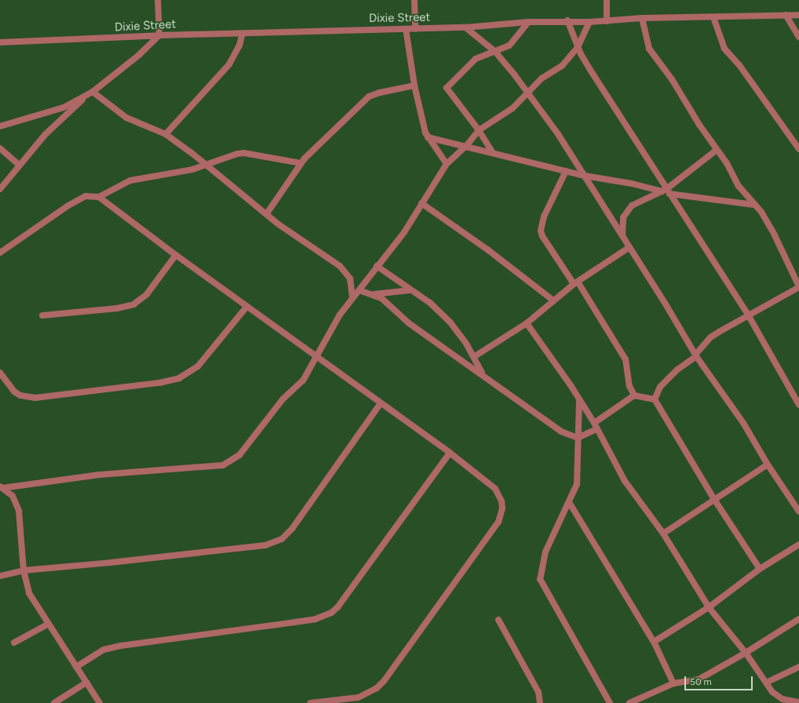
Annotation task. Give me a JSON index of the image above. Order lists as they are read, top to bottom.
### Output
{
  "streets": {
    "street": ["Dixie Street"]
  },
  "scale_bar": "50 m"
}
